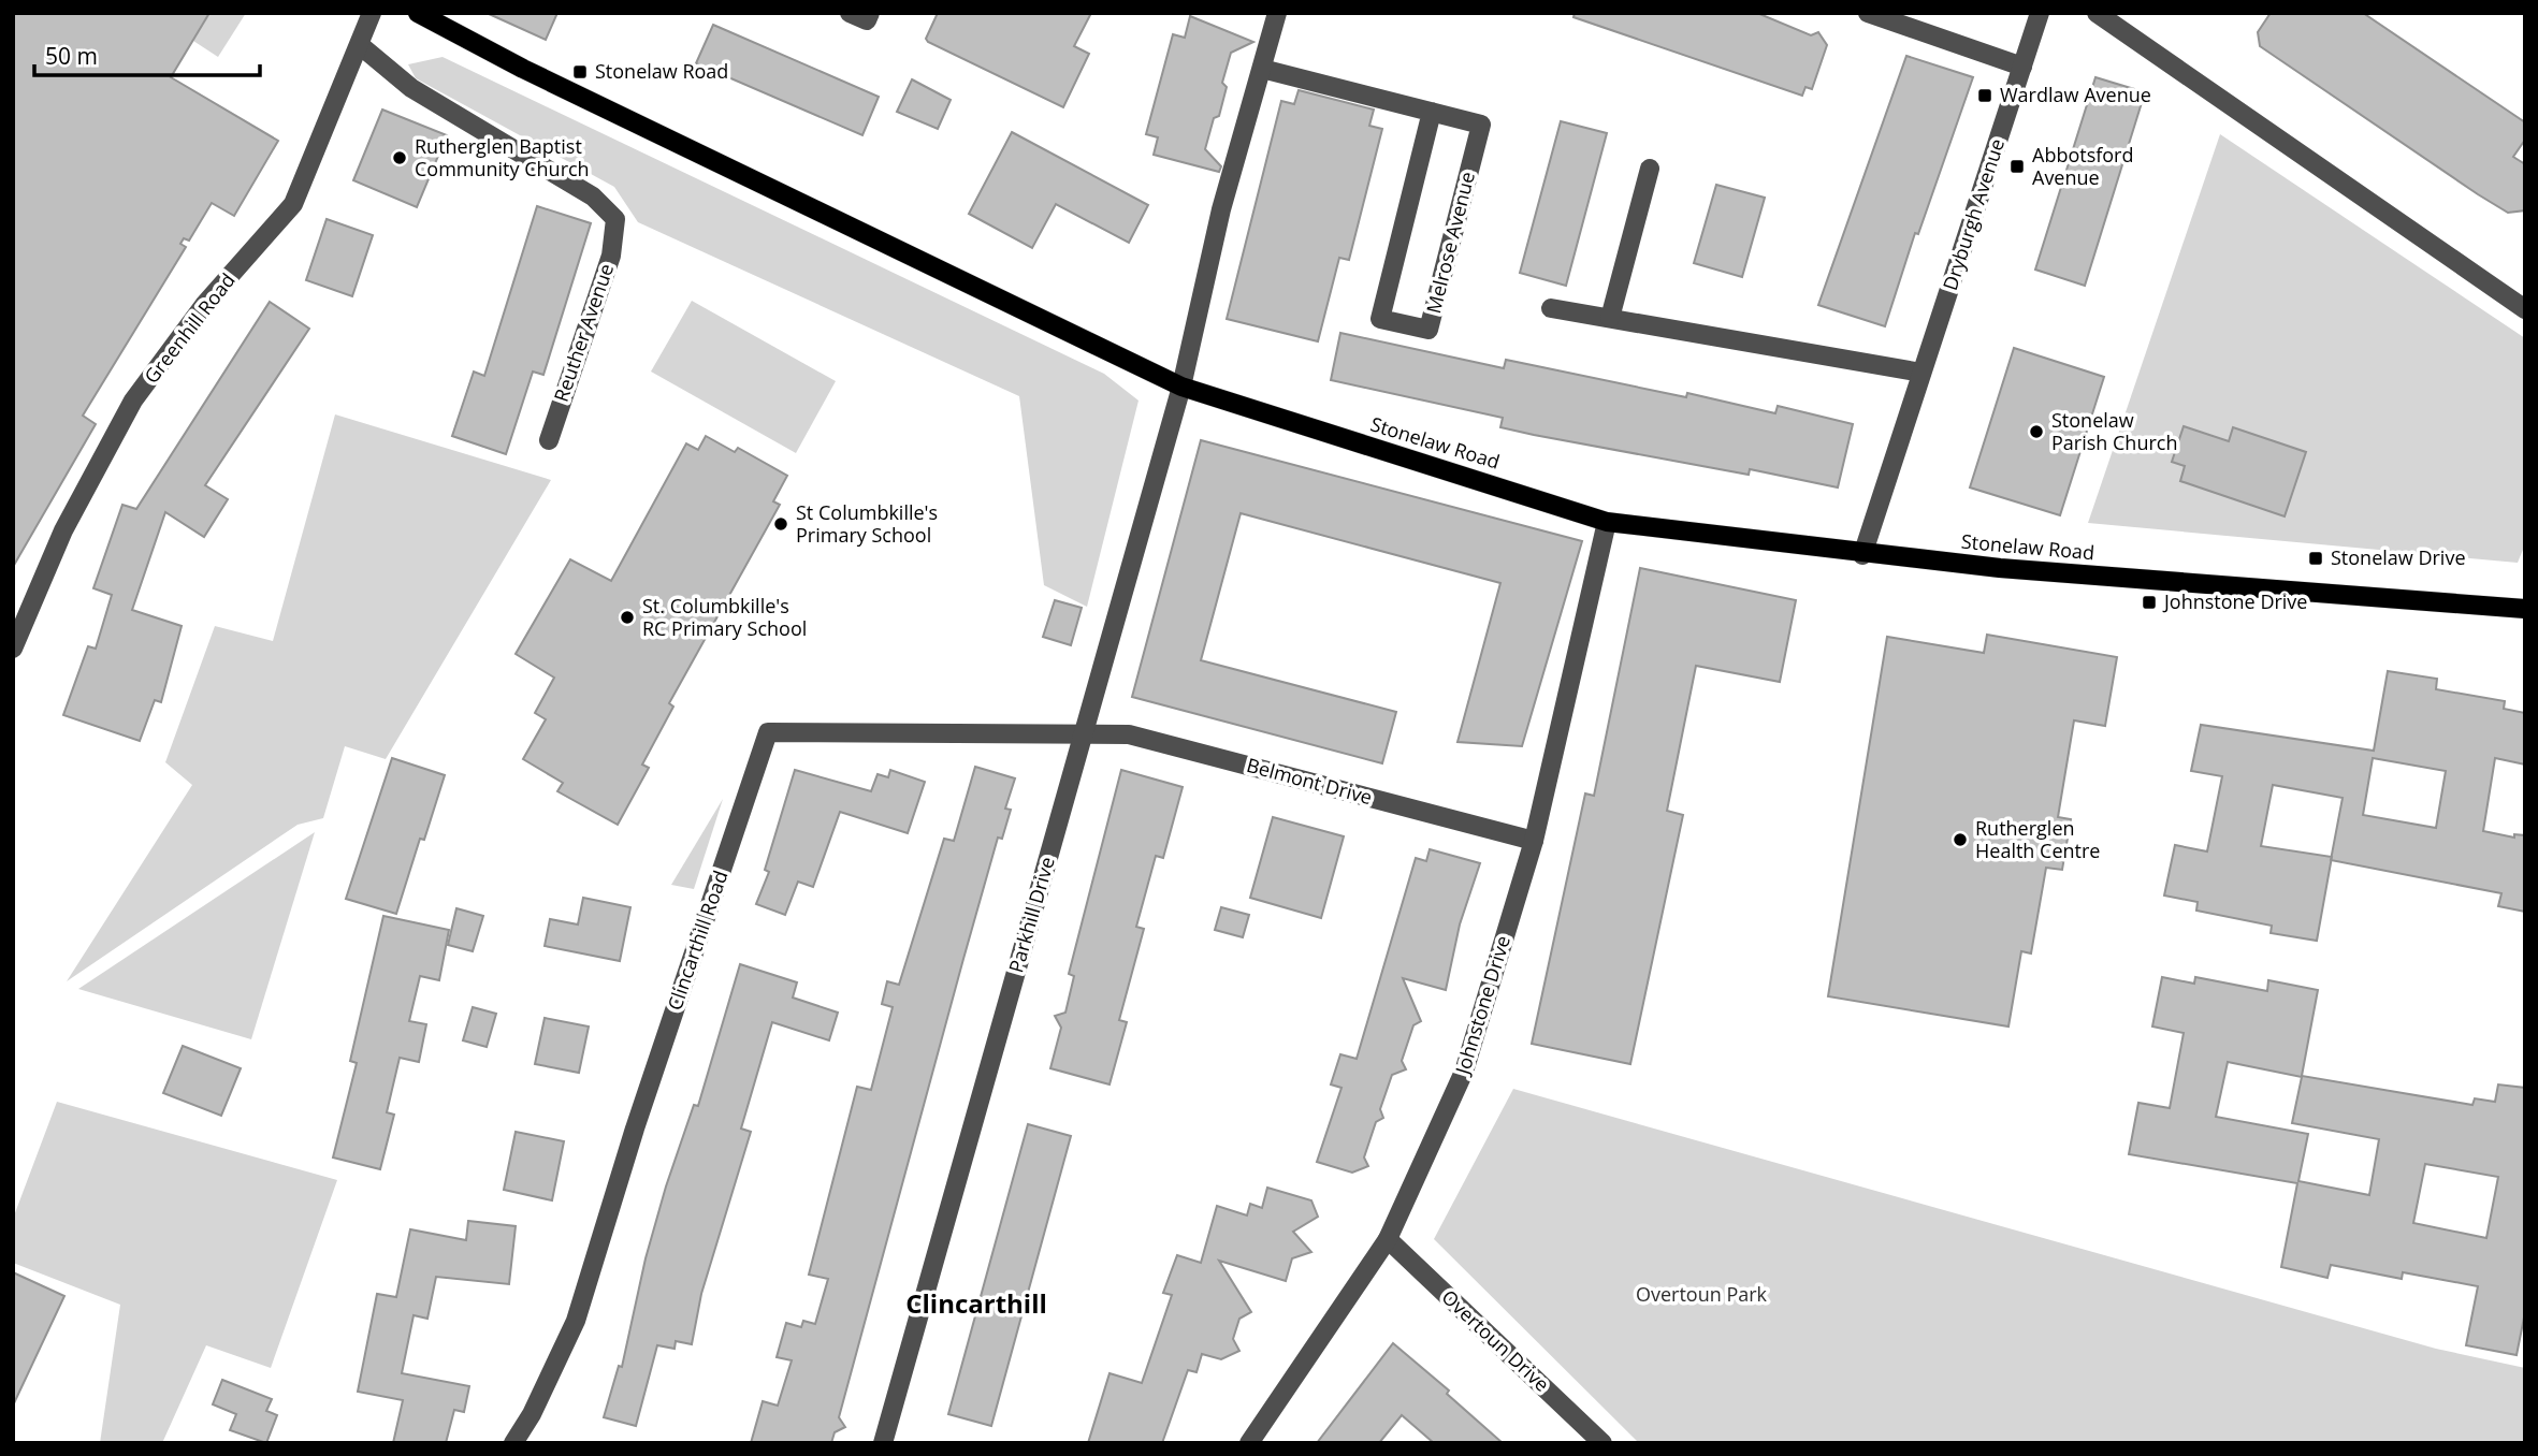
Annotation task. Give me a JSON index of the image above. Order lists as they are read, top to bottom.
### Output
{
  "streets": {
    "main road": ["Stonelaw Road"],
    "street": [
      "Dryburgh Avenue",
      "Melrose Avenue",
      "Greenhill Road",
      "Reuther Avenue",
      "Belmont Drive",
      "Parkhill Drive",
      "Clincarthill Road",
      "Johnstone Drive",
      "Overtoun Drive"
    ]
  },
  "crossings": [
    ["Dryburgh Avenue", "Stonelaw Road"],
    ["Greenhill Road", "Reuther Avenue"],
    ["Stonelaw Road", "Parkhill Drive"],
    ["Stonelaw Road", "Johnstone Drive"],
    ["Belmont Drive", "Parkhill Drive"],
    ["Belmont Drive", "Clincarthill Road"],
    ["Belmont Drive", "Johnstone Drive"],
    ["Parkhill Drive", "Clincarthill Road"],
    ["Johnstone Drive", "Overtoun Drive"]
  ],
  "districts": ["Clincarthill"],
  "parks": ["Overtoun Park"],
  "places": {
    "transit": [
      "Stonelaw Road",
      "Wardlaw Avenue",
      "Abbotsford Avenue",
      "Stonelaw Drive",
      "Johnstone Drive"
    ],
    "other": [
      "Rutherglen Baptist Community Church",
      "Stonelaw Parish Church",
      "St Columbkille's Primary School",
      "St. Columbkille's RC Primary School",
      "Rutherglen Health Centre"
    ]
  },
  "scale_bar": "50 m"
}
